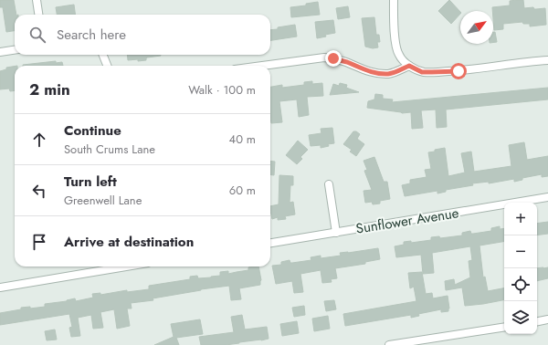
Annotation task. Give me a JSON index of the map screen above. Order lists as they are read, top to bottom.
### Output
{
  "streets": {
    "street": ["Sunflower Avenue"]
  },
  "north": "top right",
  "page": {
    "search": "Search here",
    "heading": ["2 min", "Walk · 100 m"],
    "list": [
      ["Continue", "South Crums Lane", "40 m"],
      ["Turn left", "Greenwell Lane", "60 m"],
      "Arrive at destination"
    ],
    "map_buttons": ["+", "−"]
  }
}
